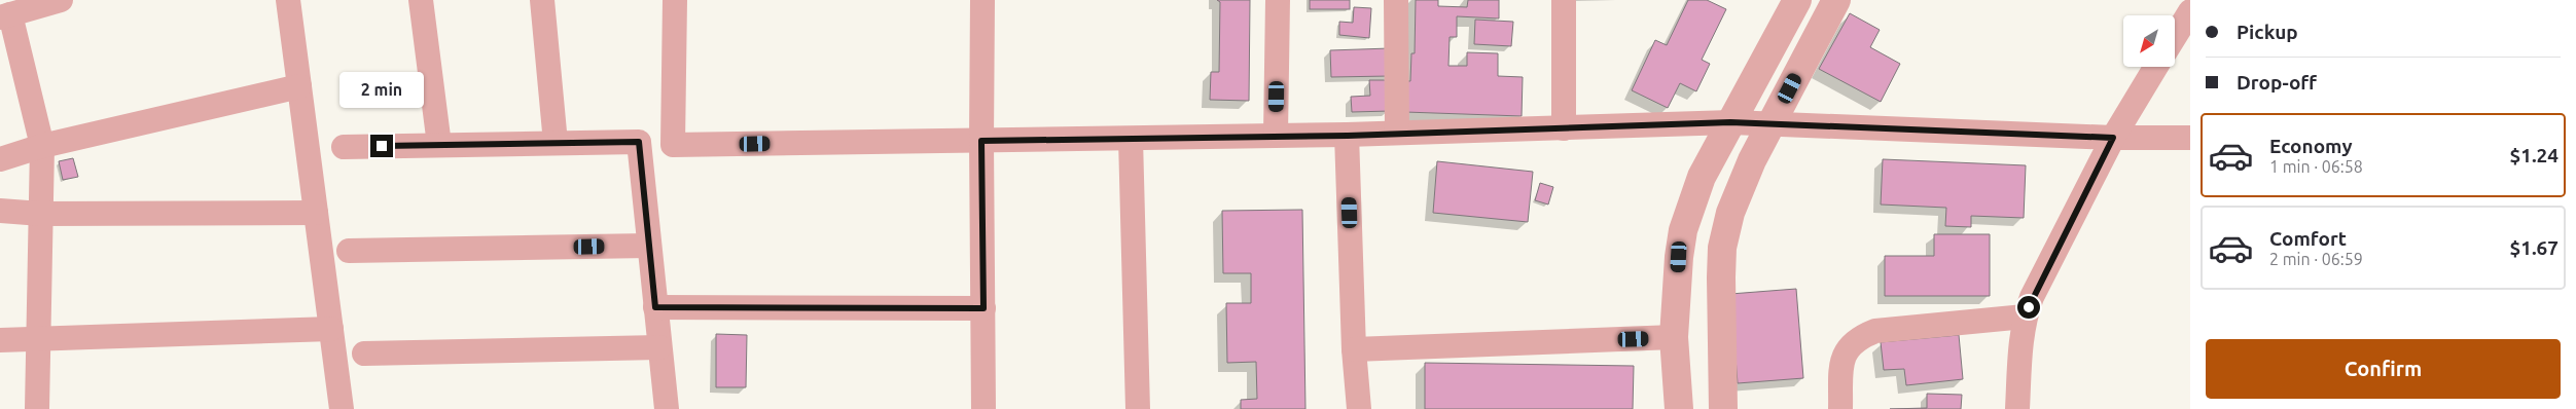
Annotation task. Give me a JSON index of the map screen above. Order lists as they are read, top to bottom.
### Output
{
  "north": "bottom left",
  "page": {
    "banner": ["Pickup", "Drop-off"],
    "bubble": "2 min",
    "list": [
      {
        "name": "Economy",
        "note": "1 min · 06:58",
        "value": "$1.24"
      },
      {
        "name": "Comfort",
        "note": "2 min · 06:59",
        "value": "$1.67"
      }
    ],
    "buttons": "Confirm"
  }
}
